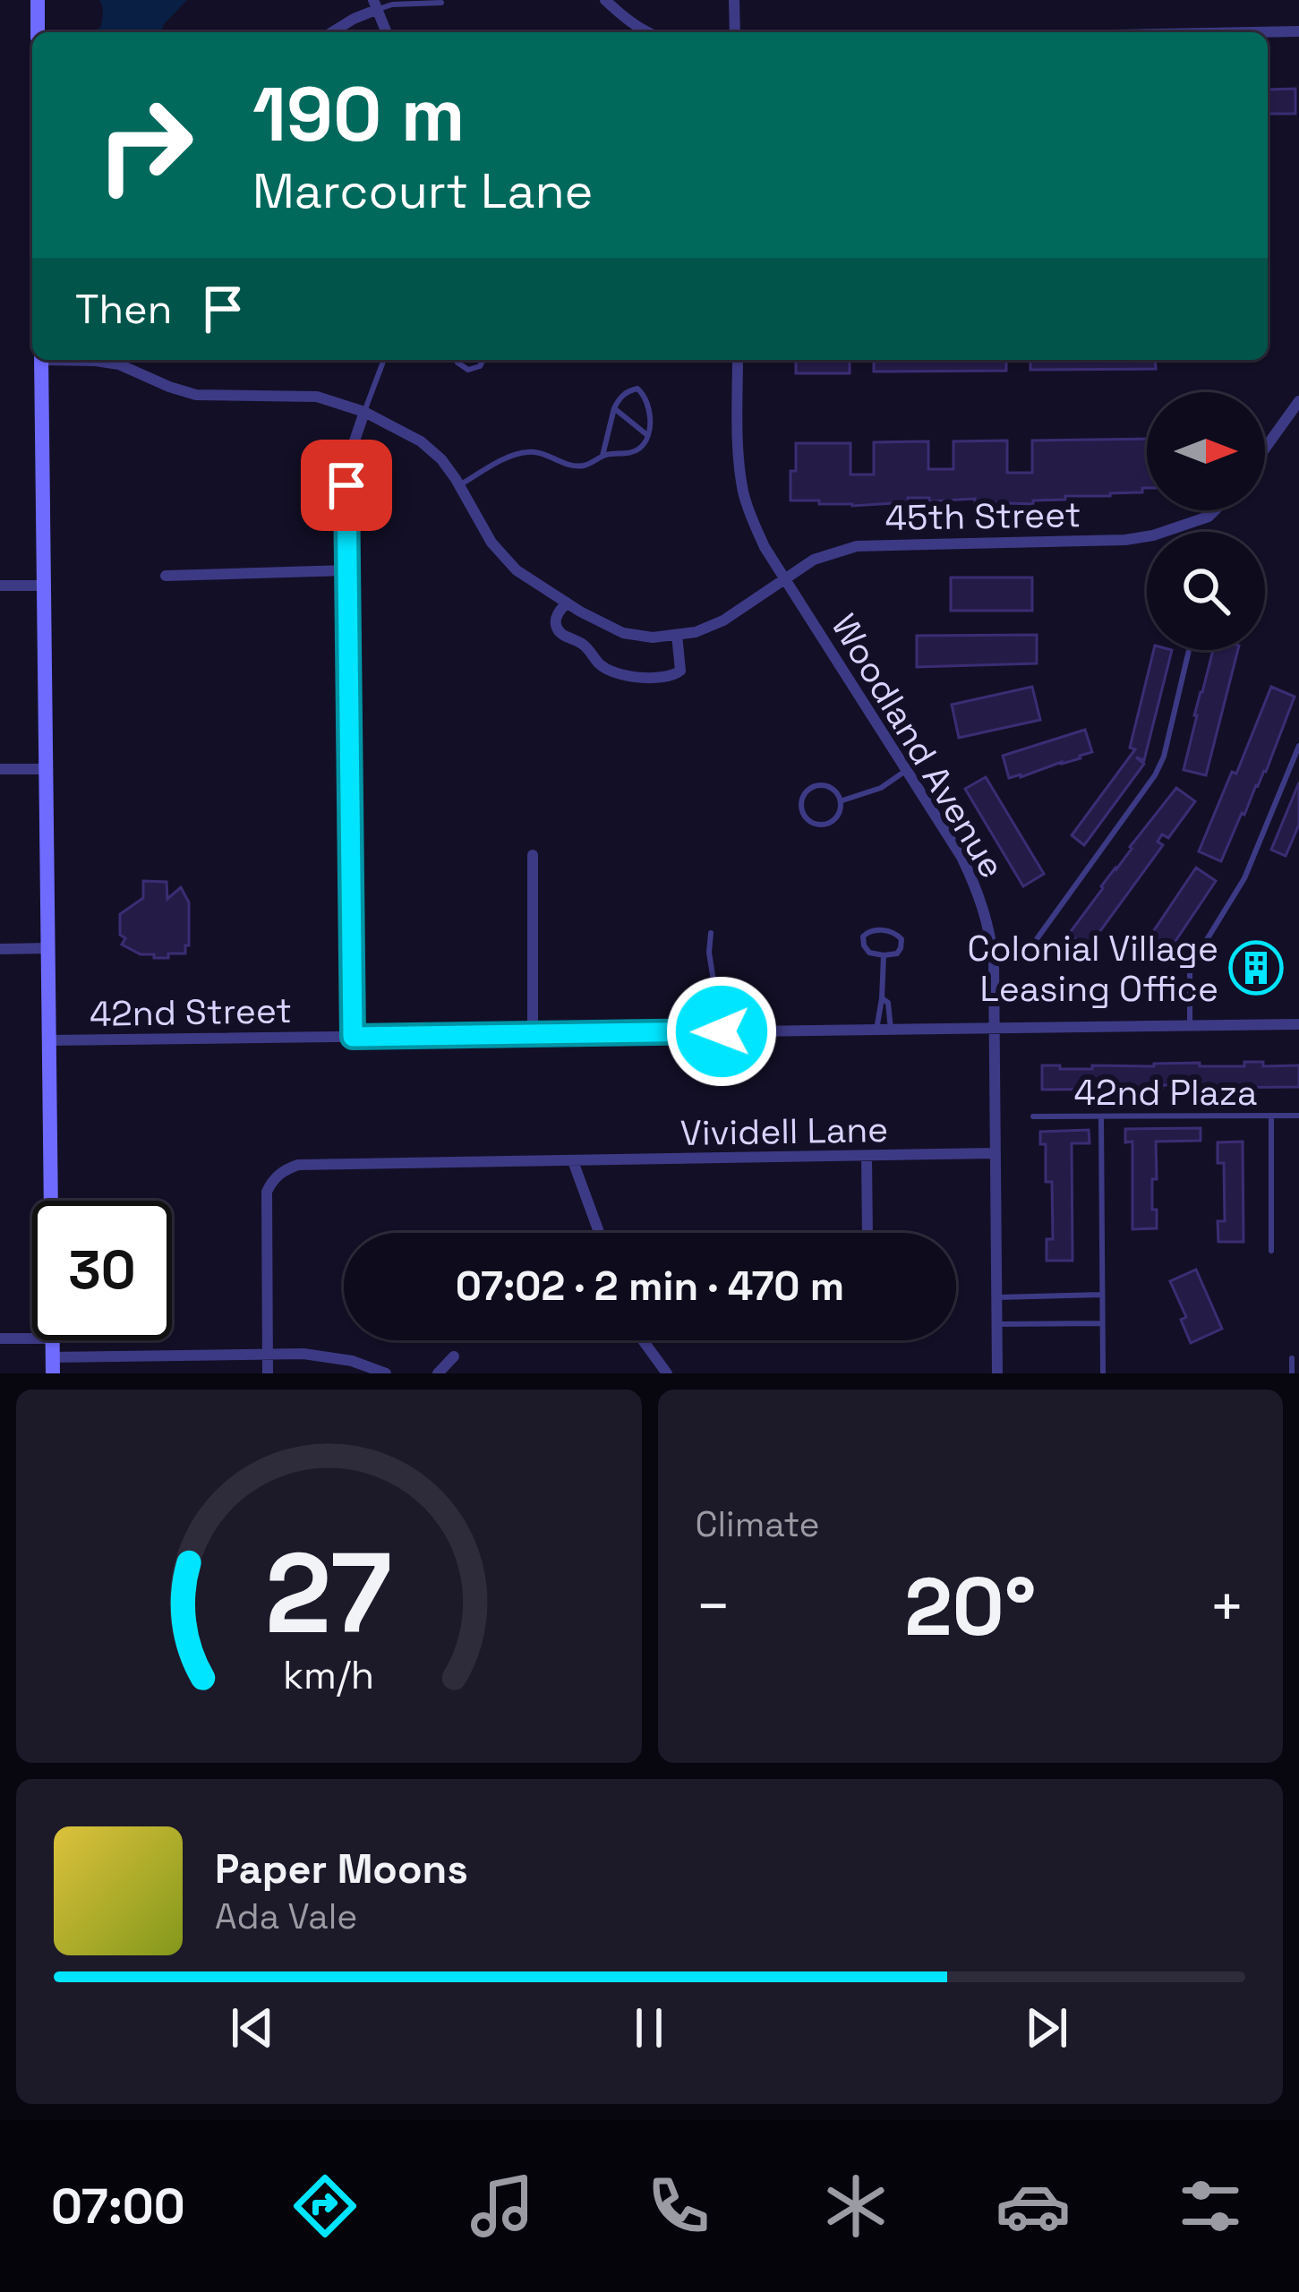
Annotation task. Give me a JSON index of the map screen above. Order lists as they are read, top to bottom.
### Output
{
  "streets": {
    "street": [
      "45th Street",
      "Woodland Avenue",
      "42nd Street",
      "Vividell Lane"
    ],
    "lane": ["42nd Plaza"]
  },
  "crossings": [
    ["45th Street", "Woodland Avenue"],
    ["Woodland Avenue", "42nd Street"],
    ["Woodland Avenue", "Vividell Lane"]
  ],
  "places": {
    "building": ["Colonial Village Leasing Office"]
  },
  "north": "right",
  "page": {
    "turn": ["190 m", "Marcourt Lane"],
    "then": "Then",
    "limit": "30",
    "trip": "07:02 · 2 min · 470 m",
    "tile": "Climate",
    "heat": ["−", "20°", "+"],
    "song": ["Paper Moons", "Ada Vale"],
    "tabs": "07:00",
    "gauge": ["27", "km/h"]
  }
}
